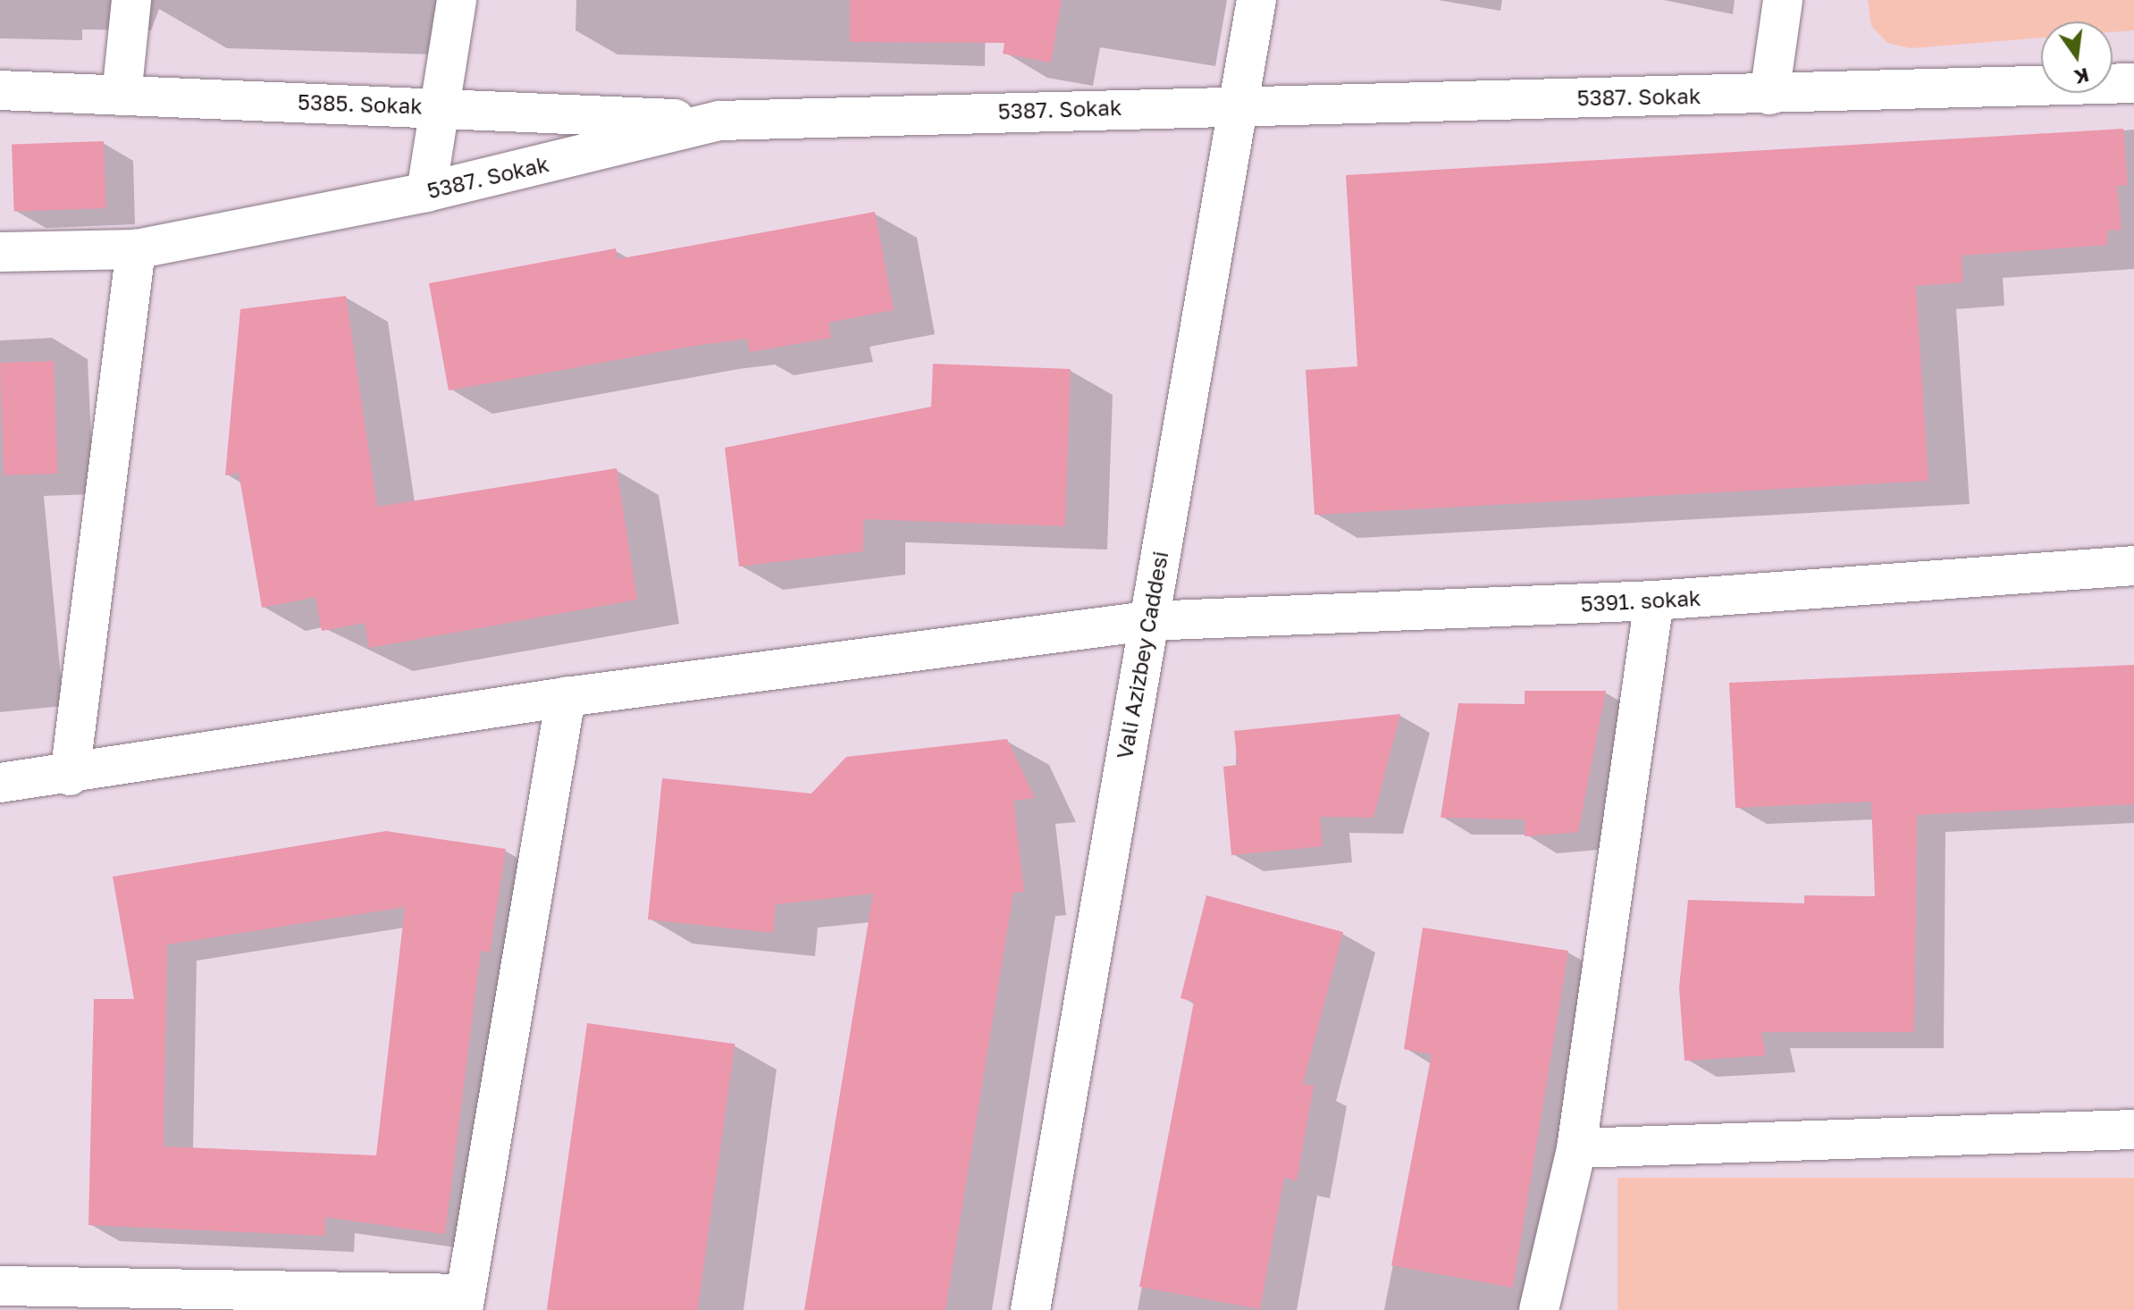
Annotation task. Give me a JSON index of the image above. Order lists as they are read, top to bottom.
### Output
{
  "streets": {
    "street": [
      "5387. Sokak",
      "5385. Sokak",
      "5391. sokak",
      "Vali Azizbey Caddesi"
    ]
  },
  "crossings": [
    ["5387. Sokak", "5385. Sokak"],
    ["5387. Sokak", "Vali Azizbey Caddesi"],
    ["5391. sokak", "Vali Azizbey Caddesi"]
  ],
  "north": "bottom"
}
